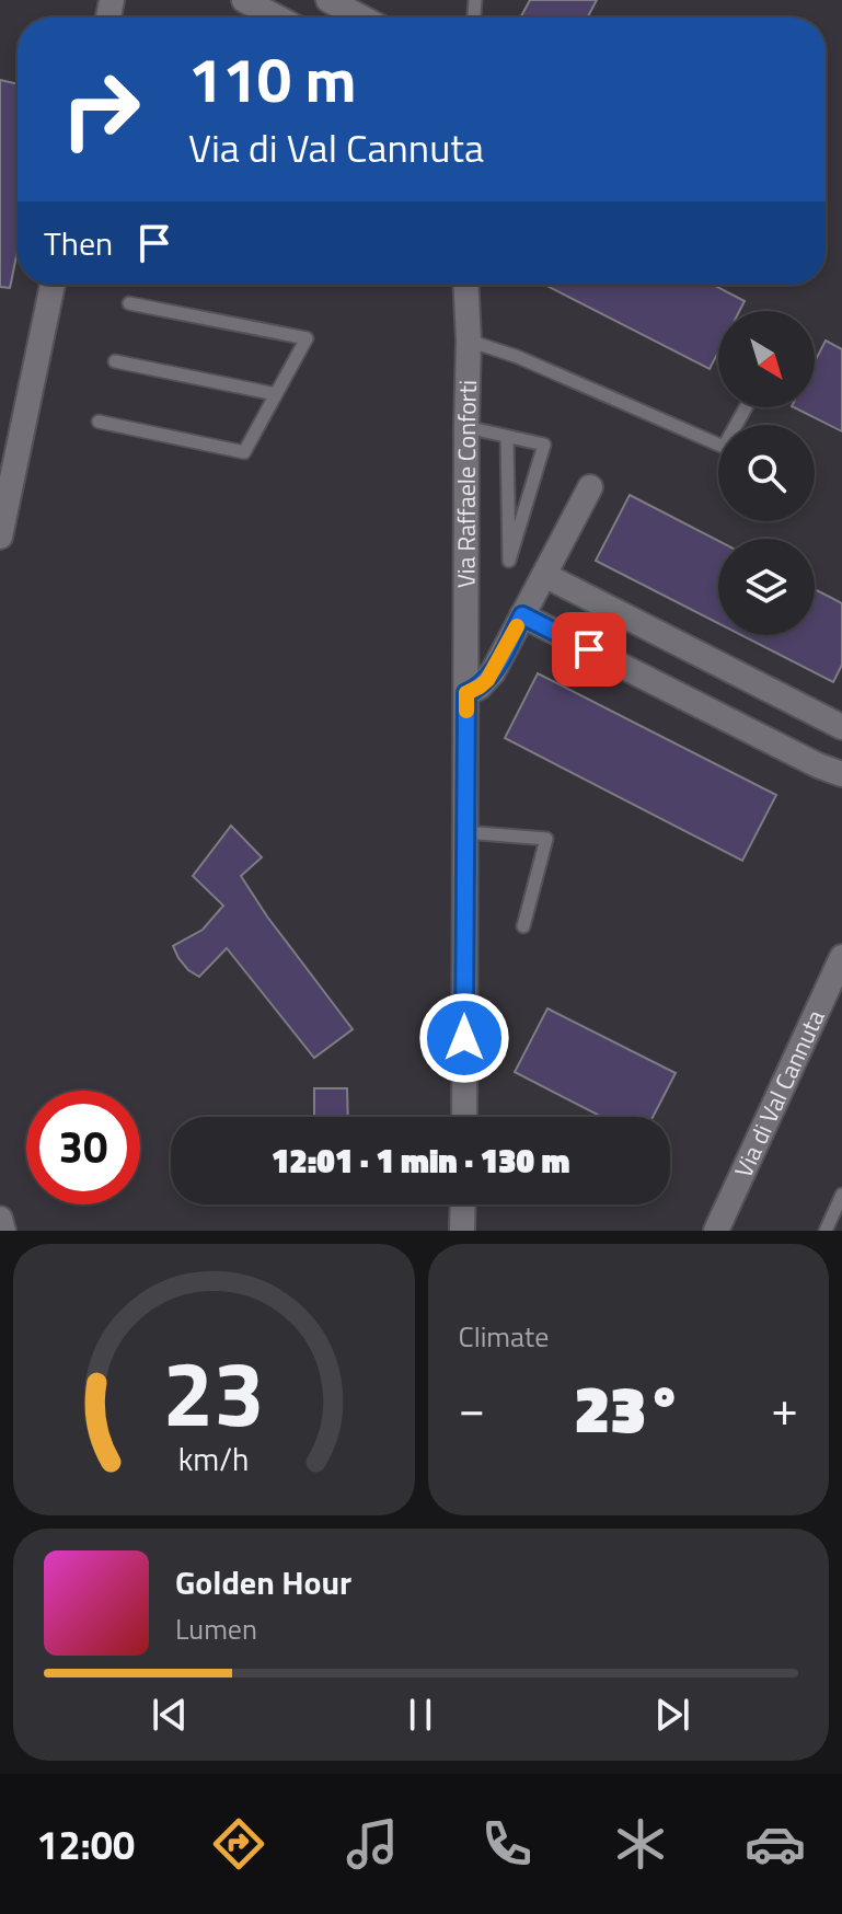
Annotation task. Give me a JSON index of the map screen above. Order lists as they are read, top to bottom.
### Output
{
  "streets": {
    "street": ["Via Raffaele Conforti", "Via di Val Cannuta"]
  },
  "north": "bottom right",
  "page": {
    "turn": ["110 m", "Via di Val Cannuta"],
    "then": "Then",
    "limit": "30",
    "trip": "12:01 · 1 min · 130 m",
    "tile": "Climate",
    "heat": ["−", "23°", "+"],
    "song": ["Golden Hour", "Lumen"],
    "tabs": "12:00",
    "gauge": ["23", "km/h"]
  }
}
